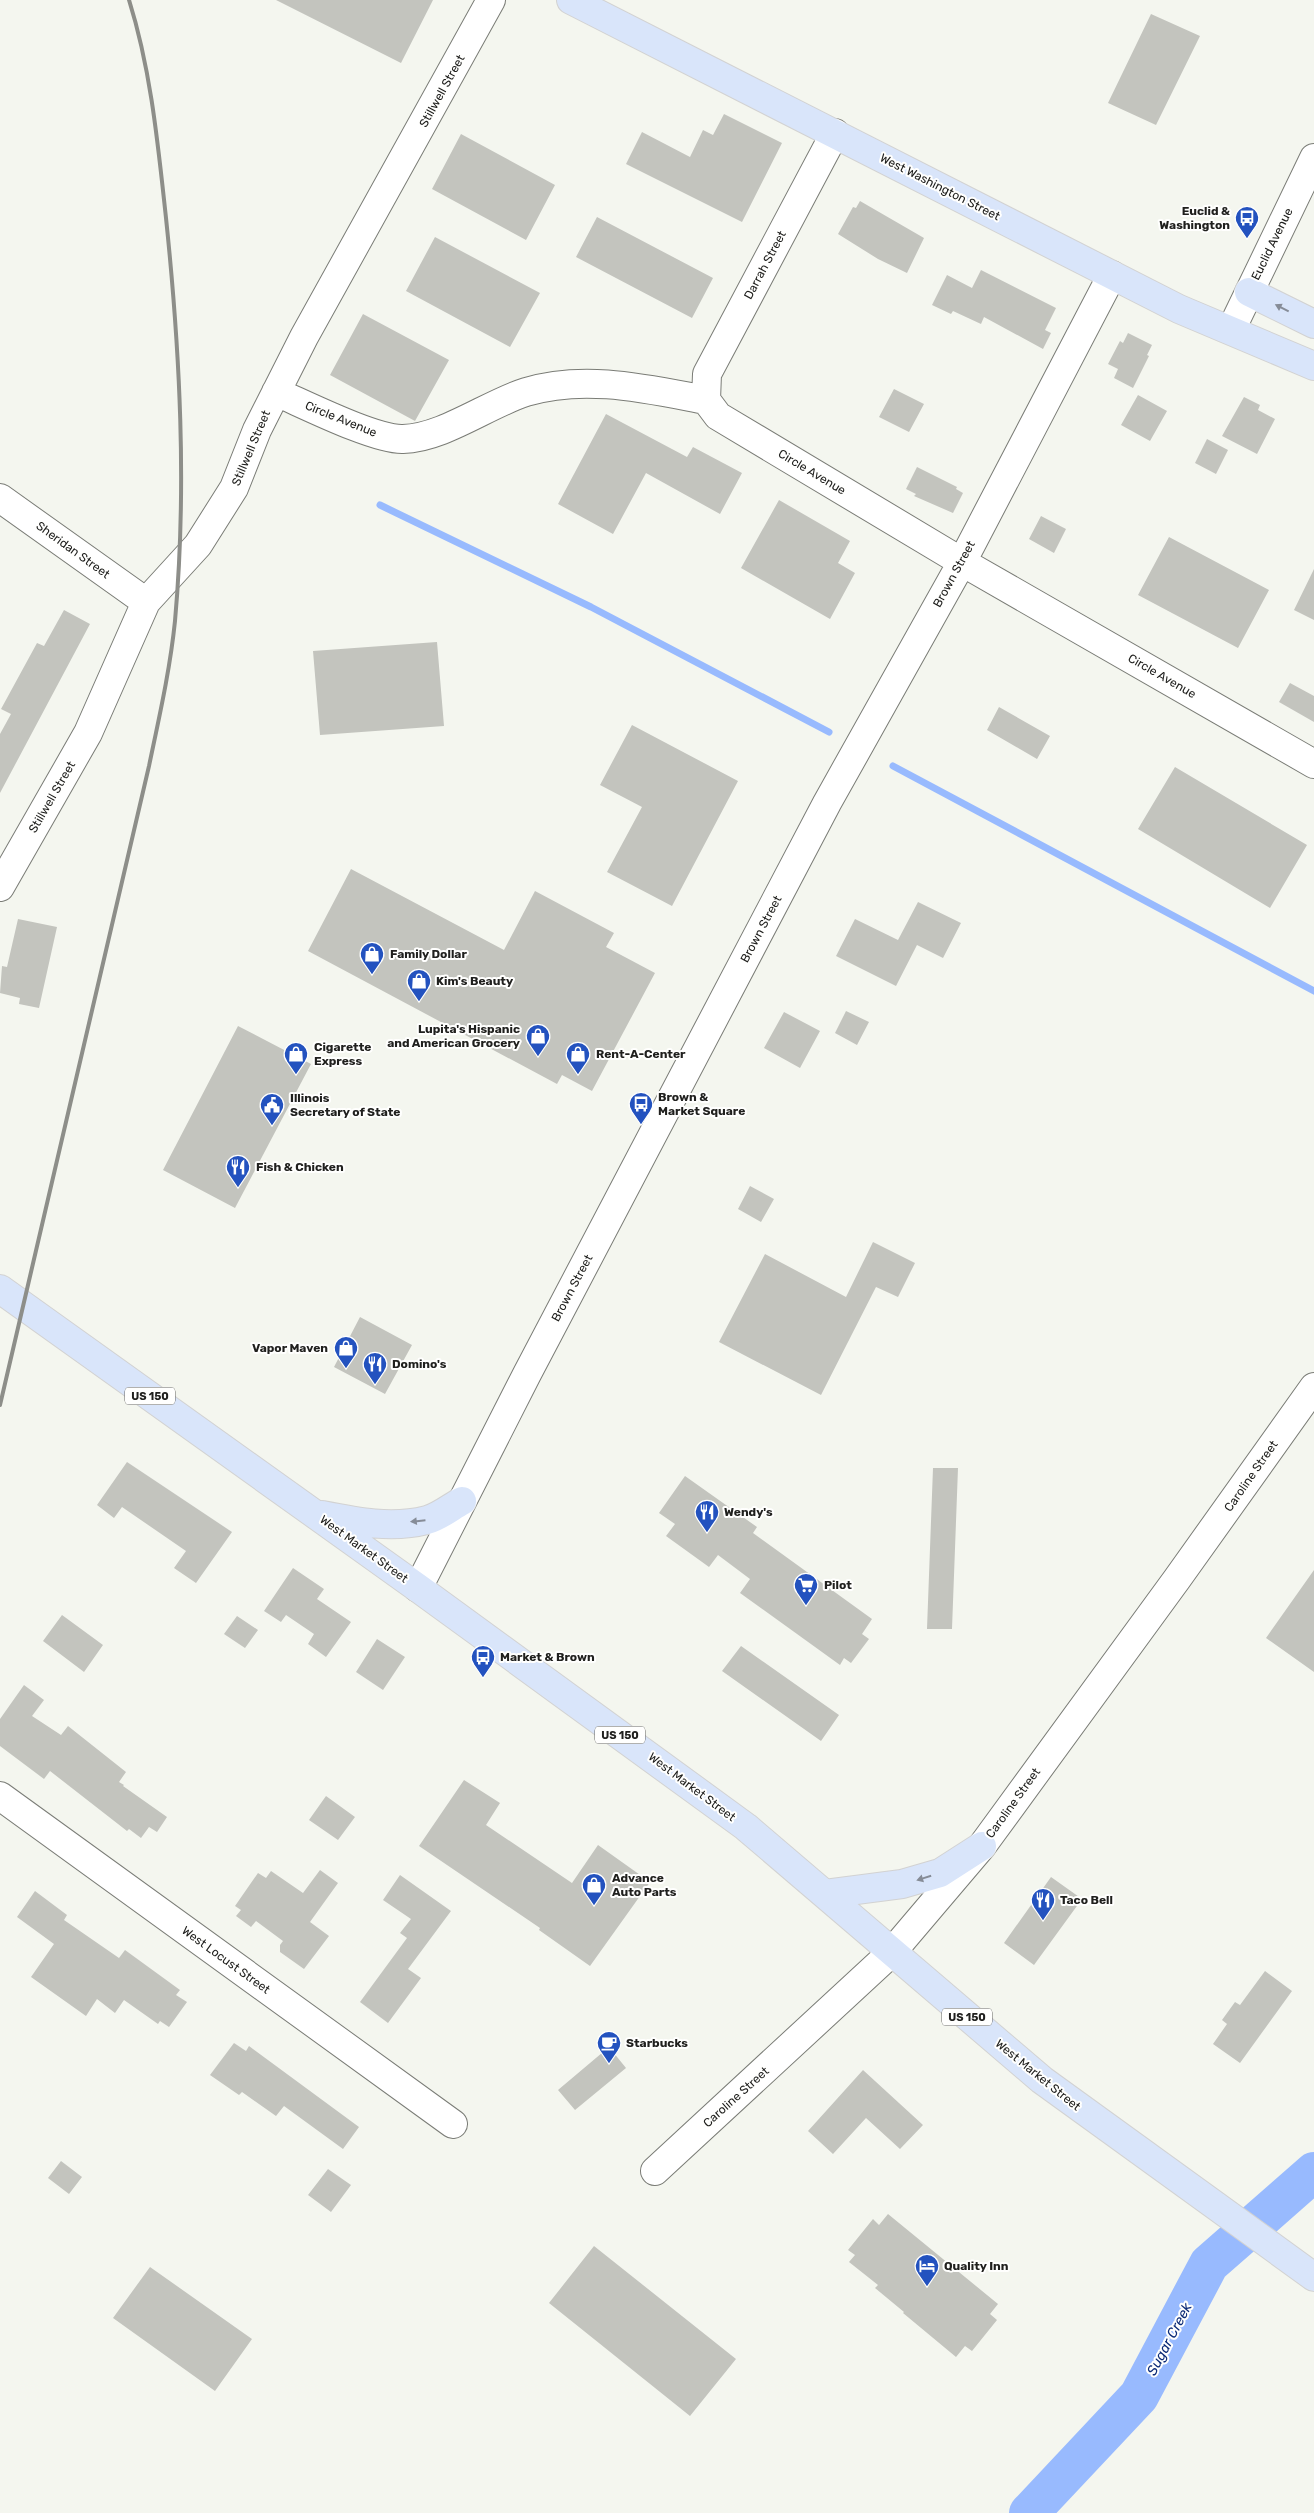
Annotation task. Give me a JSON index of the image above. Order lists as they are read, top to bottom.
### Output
{
  "streets": {
    "main road": ["West Washington Street", "US 150", "West Market Street"],
    "street": [
      "Stillwell Street",
      "Euclid Avenue",
      "Darrah Street",
      "Circle Avenue",
      "Sheridan Street",
      "Brown Street",
      "Caroline Street",
      "West Locust Street"
    ]
  },
  "crossings": [
    ["Stillwell Street", "Circle Avenue"],
    ["Stillwell Street", "Sheridan Street"],
    ["West Washington Street", "Euclid Avenue"],
    ["West Washington Street", "Darrah Street"],
    ["West Washington Street", "Brown Street"],
    ["Darrah Street", "Circle Avenue"],
    ["Circle Avenue", "Brown Street"],
    ["Brown Street", "West Market Street"],
    ["Caroline Street", "West Market Street"]
  ],
  "water": ["Sugar Creek"],
  "places": {
    "bus stop": ["Euclid & Washington", "Brown & Market Square", "Market & Brown"],
    "shop": [
      "Family Dollar",
      "Kim's Beauty",
      "Lupita's Hispanic and American Grocery",
      "Cigarette Express",
      "Rent-A-Center",
      "Vapor Maven",
      "Advance Auto Parts"
    ],
    "public building": ["Illinois Secretary of State"],
    "restaurant": [
      "Fish & Chicken",
      "Domino's",
      "Wendy's",
      "Taco Bell"
    ],
    "supermarket": ["Pilot"],
    "cafe": ["Starbucks"],
    "hotel": ["Quality Inn"]
  }
}
